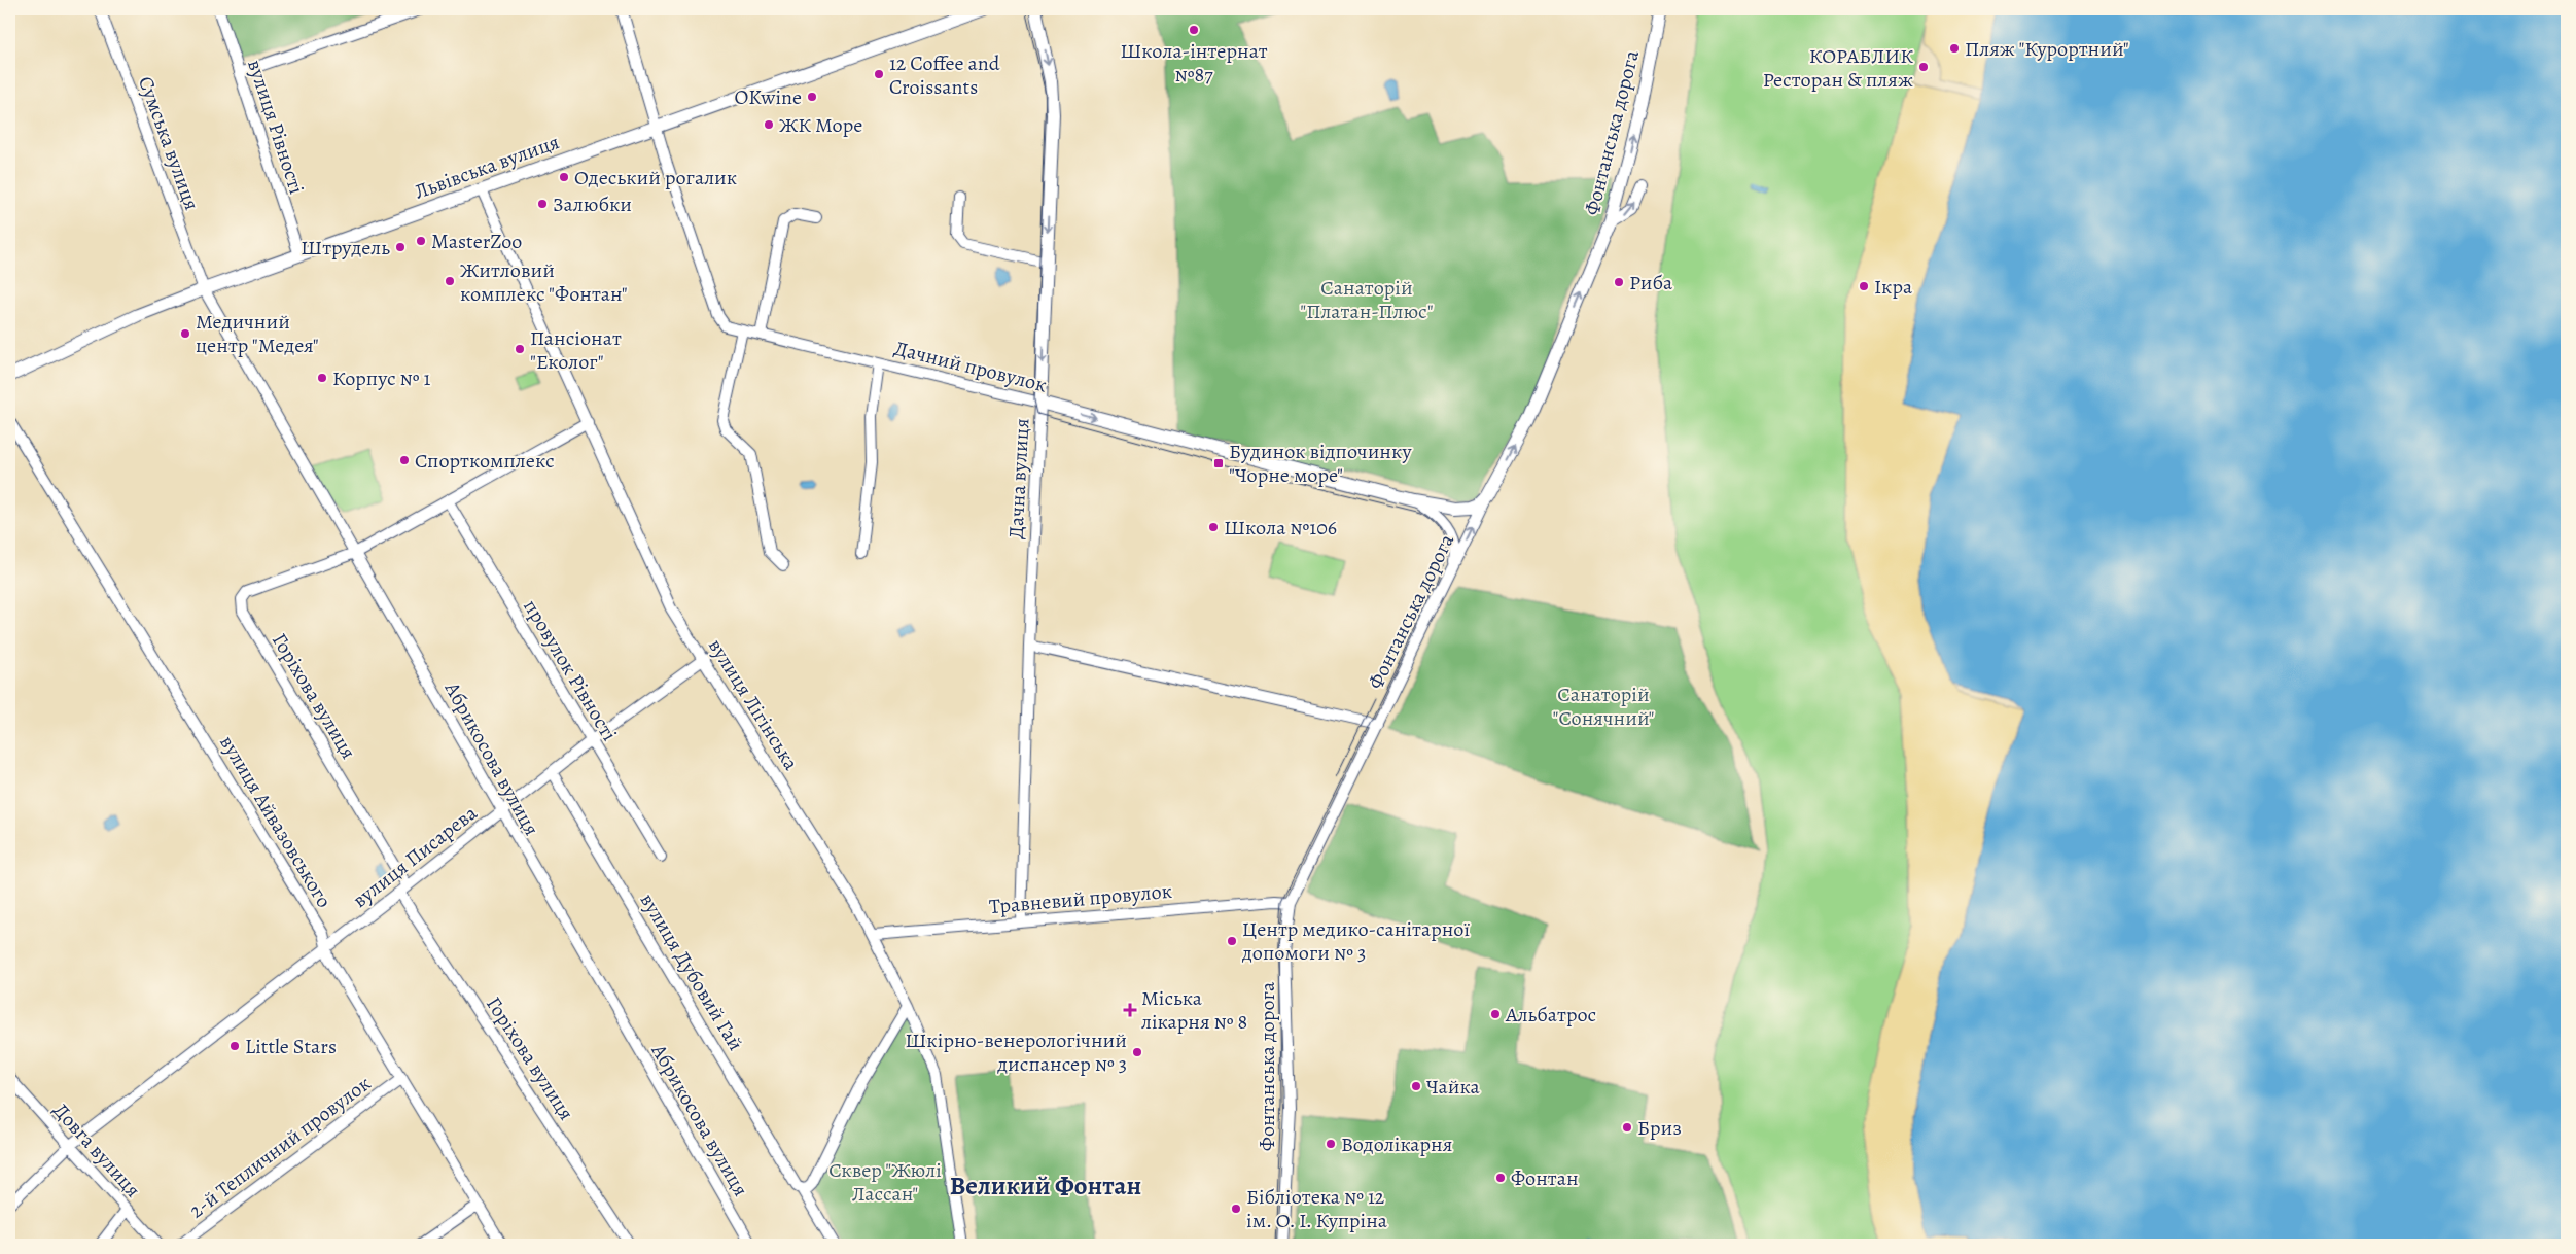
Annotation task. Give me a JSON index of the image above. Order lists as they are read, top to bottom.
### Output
{
  "streets": {
    "main road": [
      "Фонтанська дорога",
      "Львівська вулиця",
      "Дачний провулок",
      "Дачна вулиця"
    ],
    "street": [
      "вулиця Рівності",
      "Сумська вулиця",
      "провулок Рівності",
      "Горіхова вулиця",
      "вулиця Лігінська",
      "Абрикосова вулиця",
      "вулиця Айвазовського",
      "вулиця Писарева",
      "Травневий провулок",
      "вулиця Дубовий Гай",
      "2-й Тепличний провулок",
      "Довга вулиця"
    ]
  },
  "crossings": [
    ["вулиця Рівності", "Львівська вулиця"],
    ["Фонтанська дорога", "Дачний провулок"],
    ["Фонтанська дорога", "Травневий провулок"],
    ["Сумська вулиця", "Львівська вулиця"],
    ["Сумська вулиця", "Абрикосова вулиця"],
    ["Львівська вулиця", "Дачний провулок"],
    ["Львівська вулиця", "вулиця Лігінська"],
    ["Львівська вулиця", "Абрикосова вулиця"],
    ["Дачний провулок", "Дачна вулиця"],
    ["Дачна вулиця", "Травневий провулок"],
    ["провулок Рівності", "вулиця Писарева"],
    ["Горіхова вулиця", "Абрикосова вулиця"],
    ["Горіхова вулиця", "вулиця Писарева"],
    ["вулиця Лігінська", "вулиця Писарева"],
    ["вулиця Лігінська", "Травневий провулок"],
    ["Абрикосова вулиця", "вулиця Писарева"],
    ["вулиця Айвазовського", "вулиця Писарева"],
    ["вулиця Айвазовського", "2-й Тепличний провулок"],
    ["вулиця Писарева", "вулиця Дубовий Гай"],
    ["вулиця Писарева", "Довга вулиця"]
  ],
  "one_way": ["Фонтанська дорога", "Дачна вулиця"],
  "districts": ["Великий Фонтан"],
  "parks": ["Санаторій \"Платан-Плюс\"", "Санаторій \"Сонячний\"", "Сквер \"Жюлі Лассан\""],
  "places": {
    "other": [
      "Школа-інтернат №87",
      "Пляж \"Курортний\"",
      "КОРАБЛИК Ресторан & пляж",
      "12 Coffee and Croissants",
      "OKwine",
      "ЖК Море",
      "Одеський рогалик",
      "Залюбки",
      "MasterZoo",
      "Штрудель",
      "Житловий комплекс \"Фонтан\"",
      "Риба",
      "Ікра",
      "Медичний центр \"Медея\"",
      "Пансіонат \"Еколог\"",
      "Корпус № 1",
      "Спорткомплекс",
      "Школа №106",
      "Центр медико-санітарної допомоги № 3",
      "Альбатрос",
      "Little Stars",
      "Шкірно-венерологічний диспансер № 3",
      "Чайка",
      "Бриз",
      "Водолікарня",
      "Фонтан",
      "Бібліотека № 12 ім. О. І. Купріна"
    ],
    "transit": ["Будинок відпочинку \"Чорне море\""],
    "health": ["Міська лікарня № 8"]
  }
}
